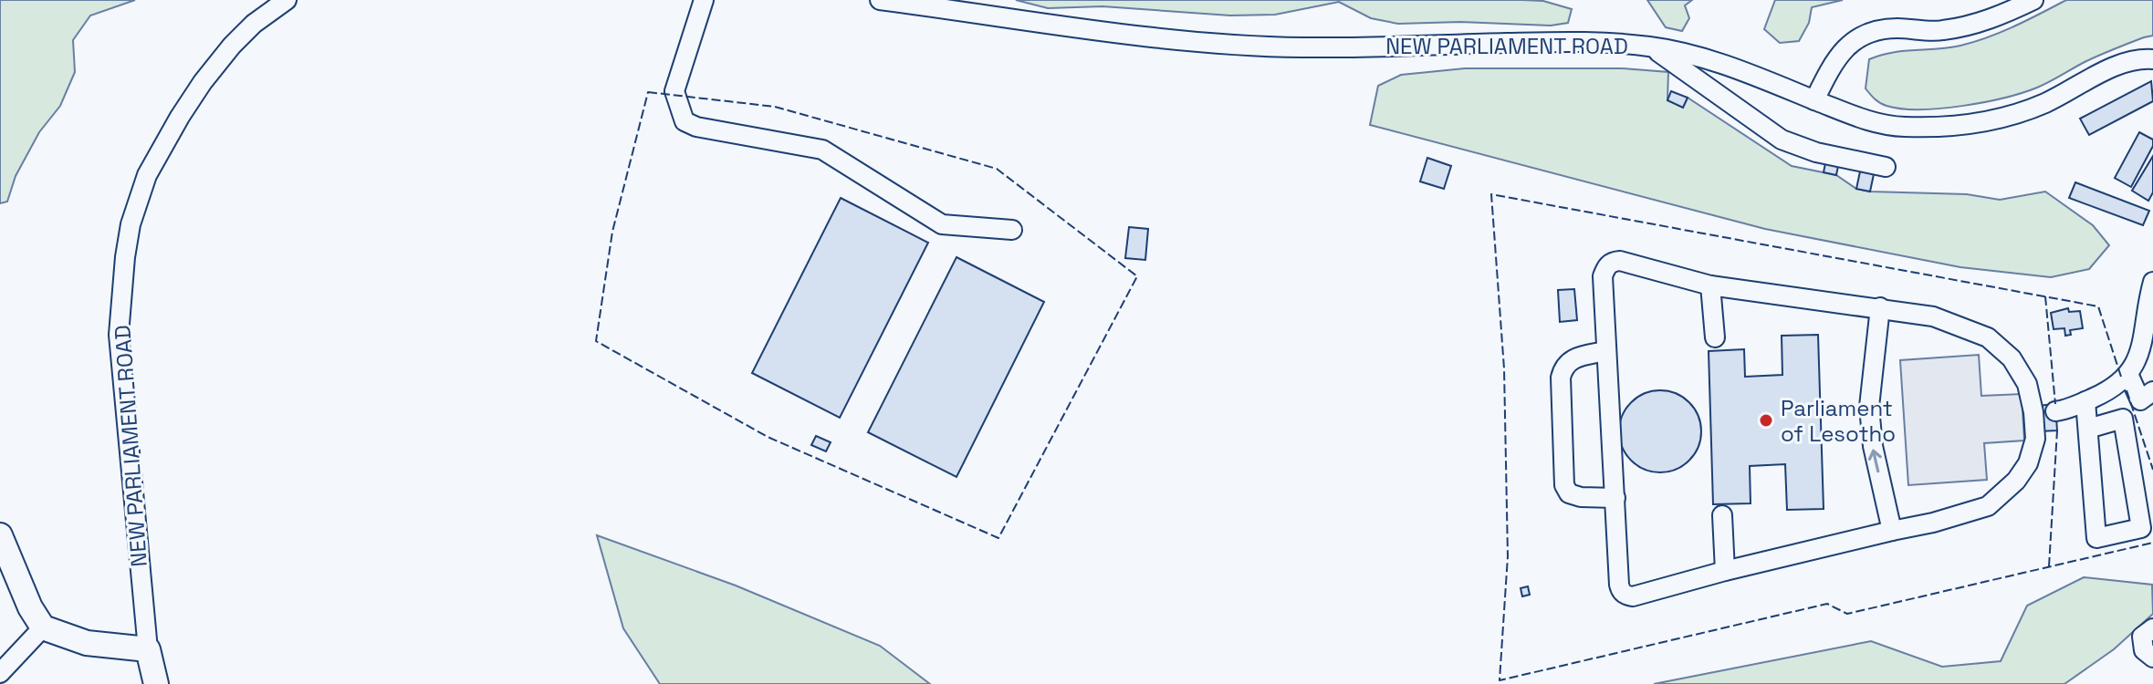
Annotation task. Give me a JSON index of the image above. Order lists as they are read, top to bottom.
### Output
{
  "streets": {
    "main road": ["NEW PARLIAMENT ROAD"]
  },
  "places": ["Parliament of Lesotho"]
}
